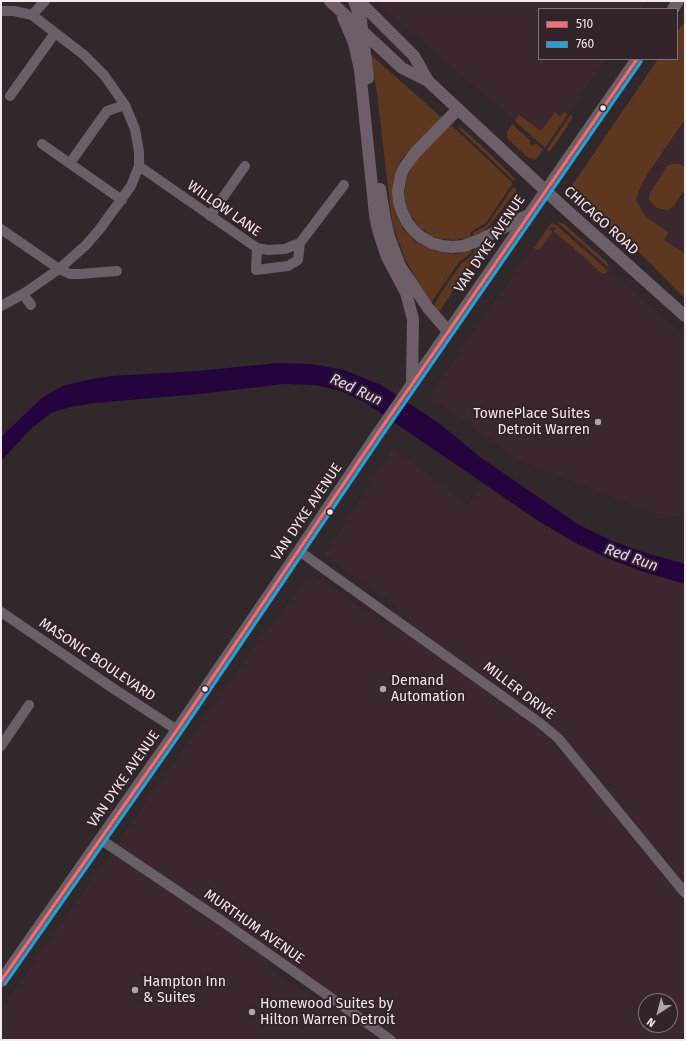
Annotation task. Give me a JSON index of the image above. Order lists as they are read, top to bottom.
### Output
{
  "streets": {
    "main road": ["CHICAGO ROAD", "VAN DYKE AVENUE"],
    "street": [
      "WILLOW LANE",
      "MASONIC BOULEVARD",
      "MILLER DRIVE",
      "MURTHUM AVENUE"
    ]
  },
  "crossings": [
    ["CHICAGO ROAD", "VAN DYKE AVENUE"],
    ["VAN DYKE AVENUE", "MASONIC BOULEVARD"],
    ["VAN DYKE AVENUE", "MILLER DRIVE"],
    ["VAN DYKE AVENUE", "MURTHUM AVENUE"]
  ],
  "water": ["Red Run"],
  "places": [
    "TownePlace Suites Detroit Warren",
    "Demand Automation",
    "Hampton Inn & Suites",
    "Homewood Suites by Hilton Warren Detroit"
  ],
  "lines": ["transit line 510", "transit line 760"],
  "legend": ["510", "760"],
  "north": "bottom left"
}
